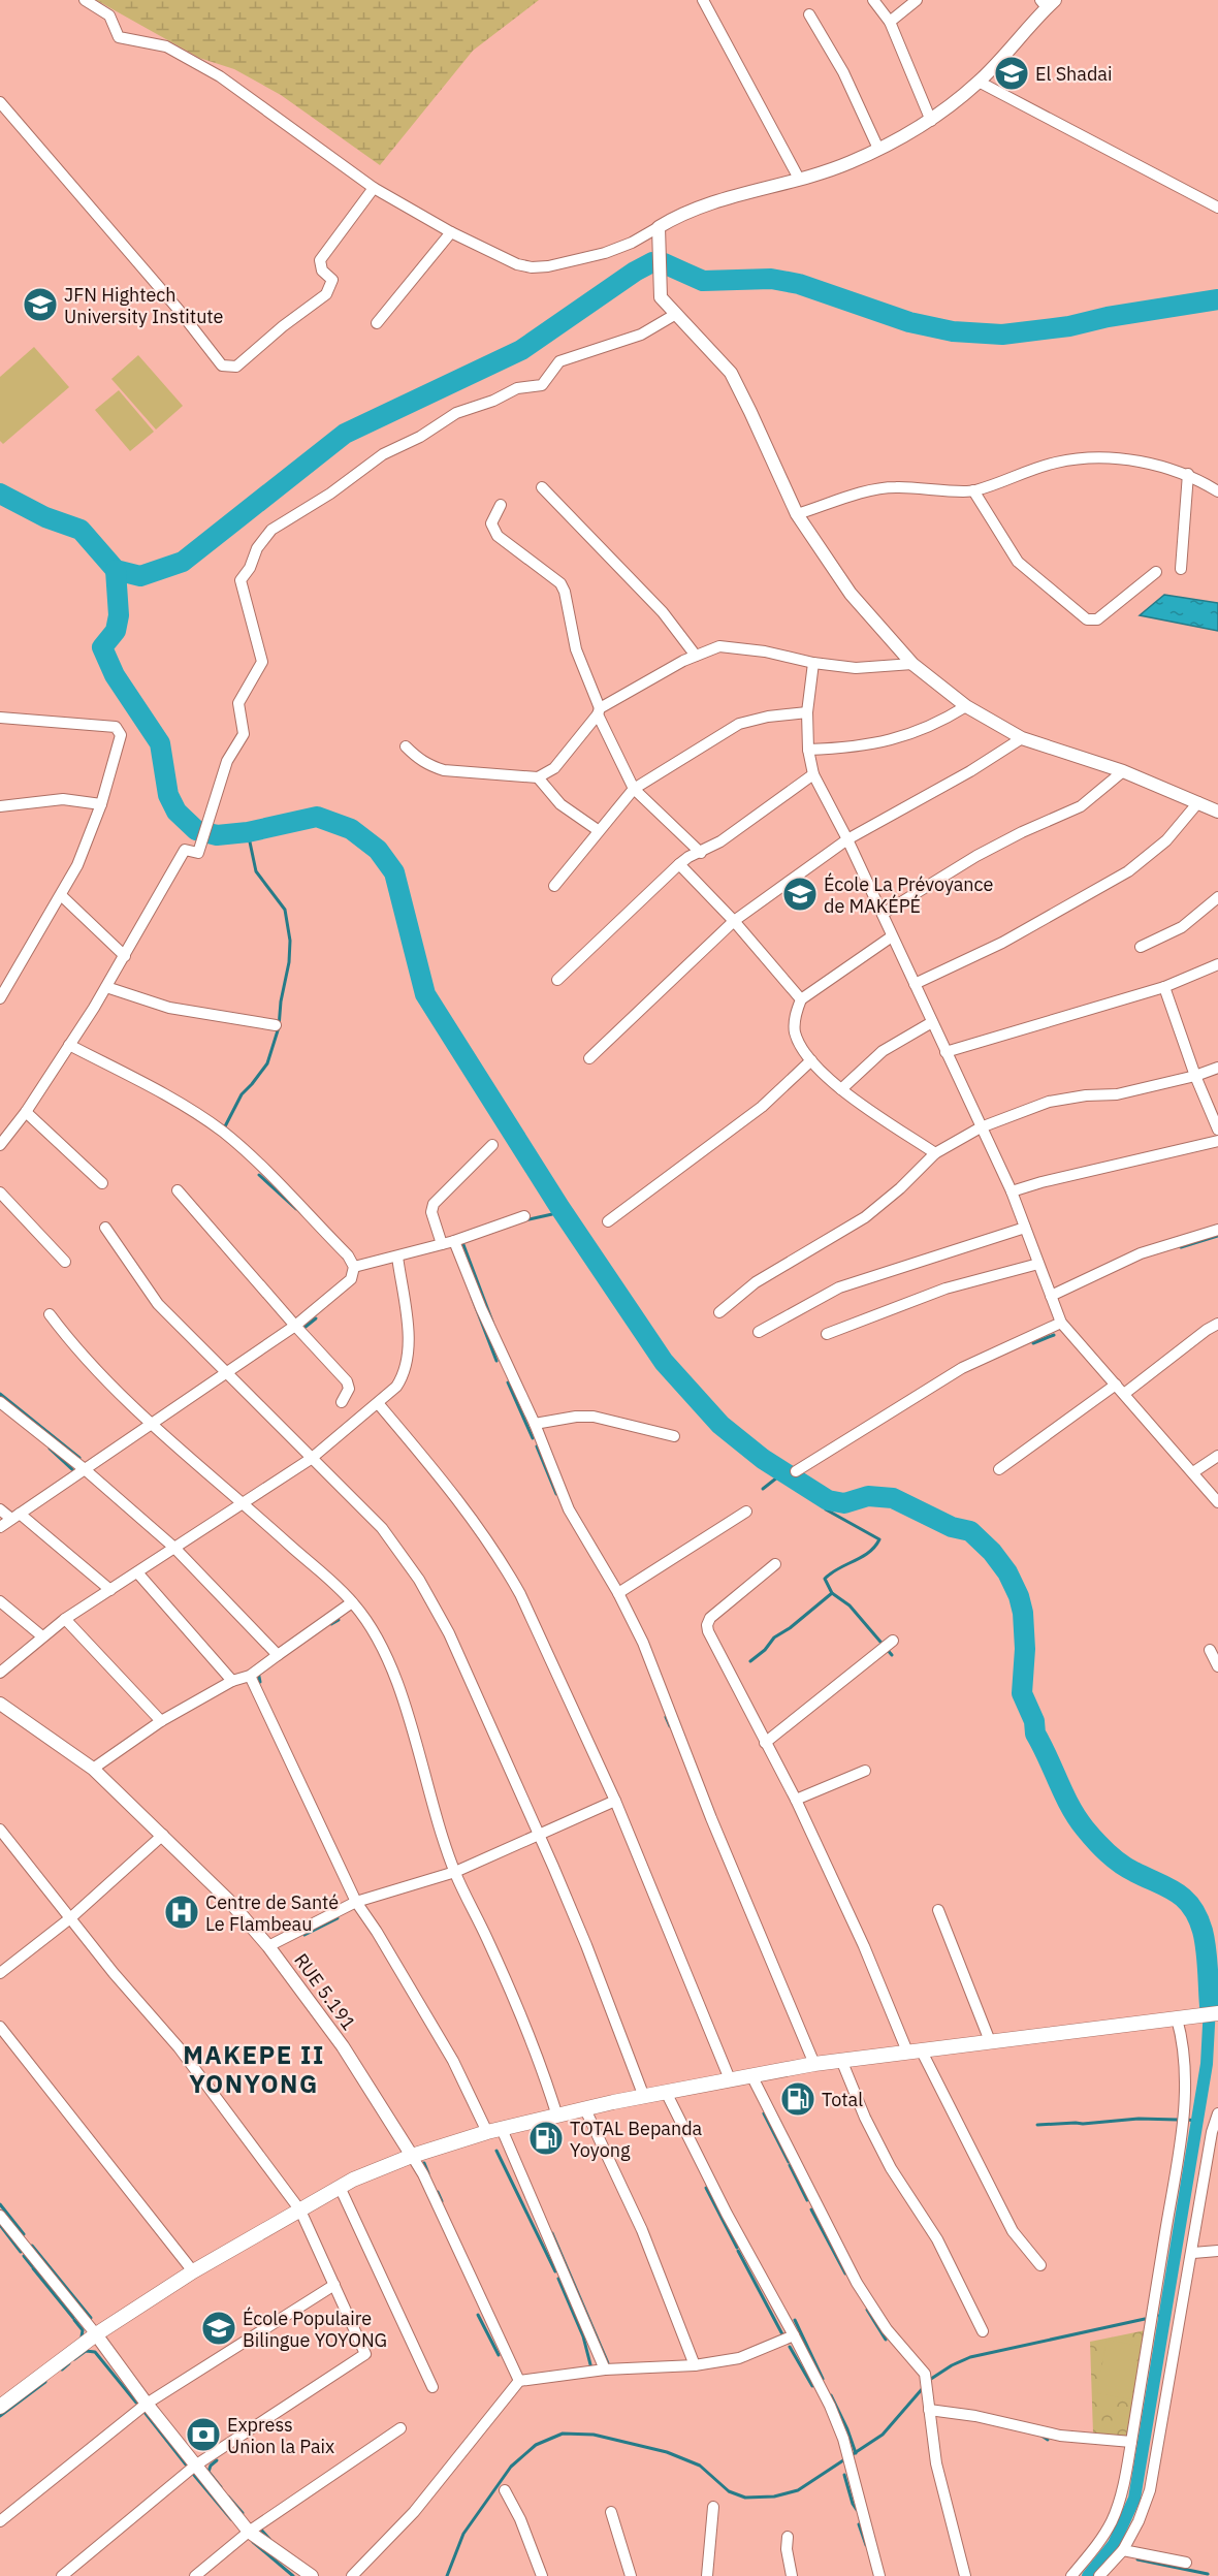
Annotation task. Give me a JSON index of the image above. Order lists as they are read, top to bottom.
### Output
{
  "streets": {
    "street": ["RUE 5.191"]
  },
  "districts": ["MAKEPE II YONYONG"],
  "places": {
    "school or university": [
      "El Shadai",
      "JFN Hightech University Institute",
      "École La Prévoyance de MAKÉPÉ",
      "École Populaire Bilingue YOYONG"
    ],
    "hospital": ["Centre de Santé Le Flambeau"],
    "fuel station": ["Total", "TOTAL Bepanda Yoyong"],
    "bank": ["Express Union la Paix"]
  }
}
